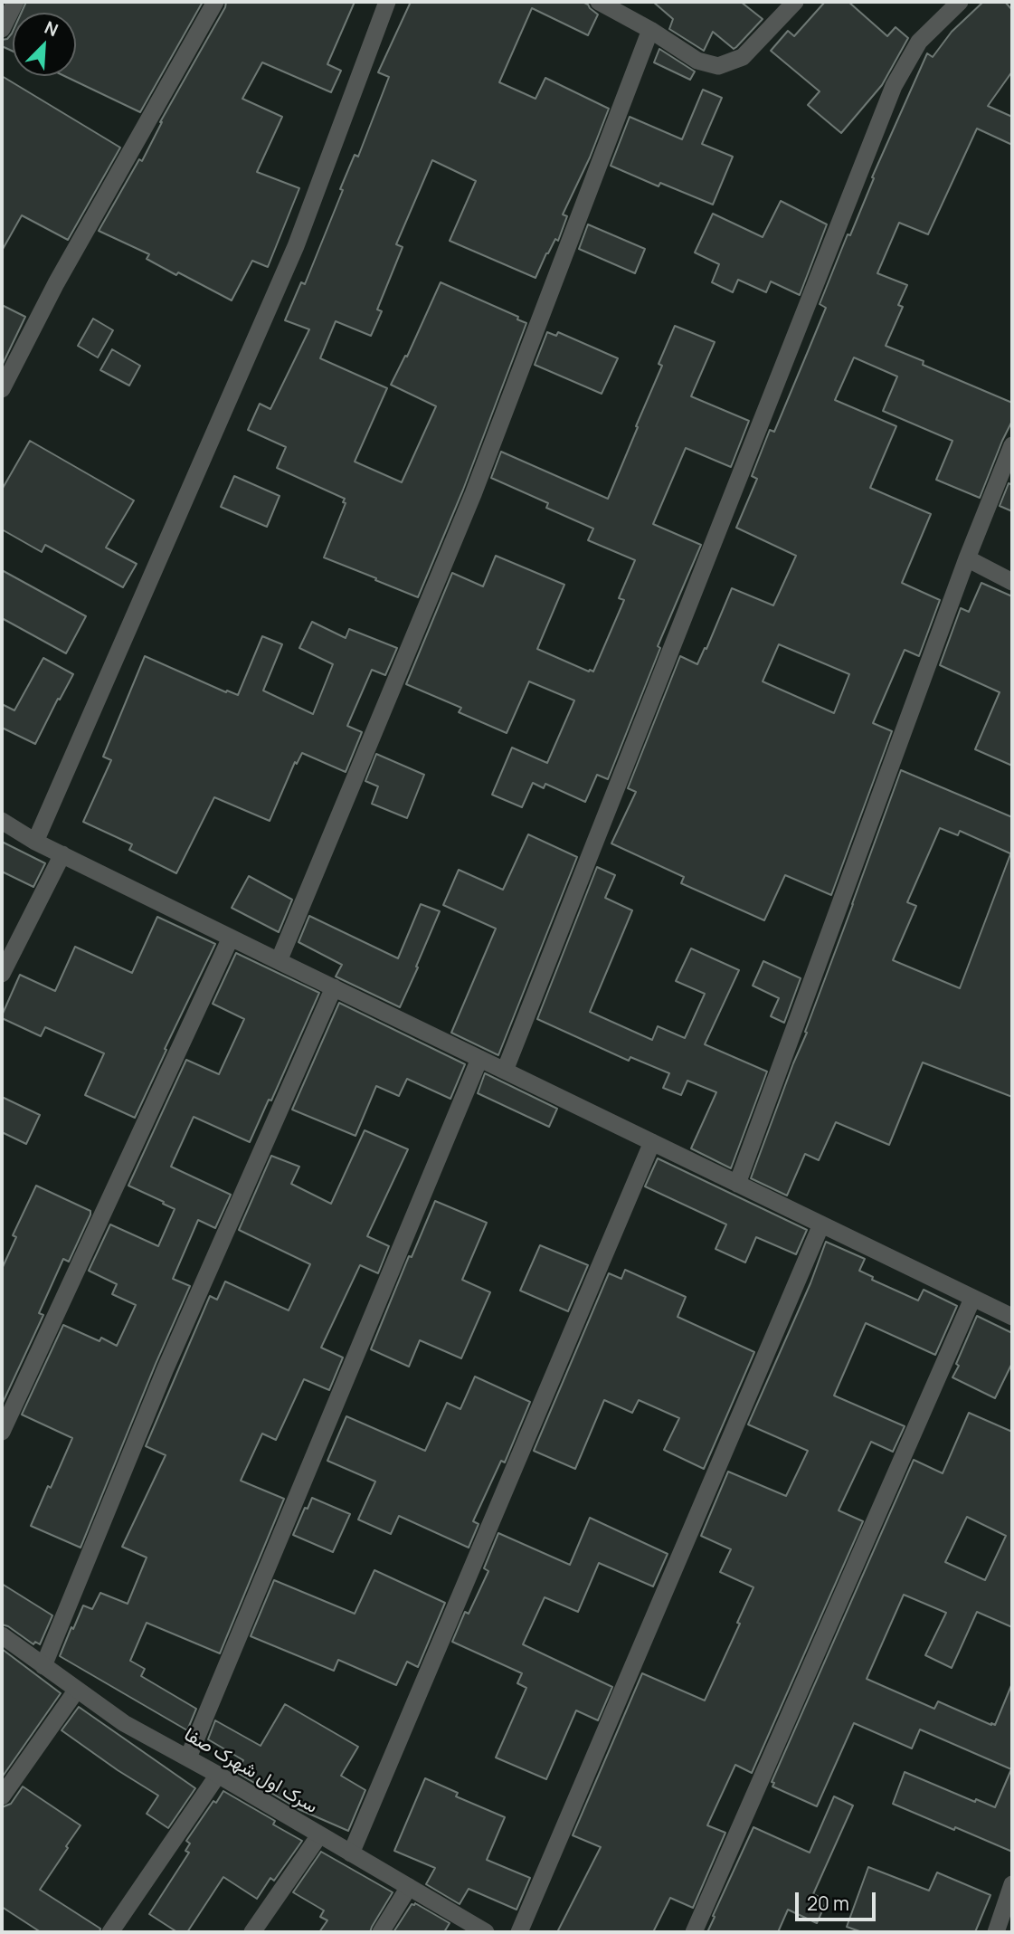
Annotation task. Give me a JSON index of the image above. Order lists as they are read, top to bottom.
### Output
{
  "streets": {
    "street": ["سرک اول شهرک صفا"]
  },
  "scale_bar": "20 m",
  "north": "top right"
}
